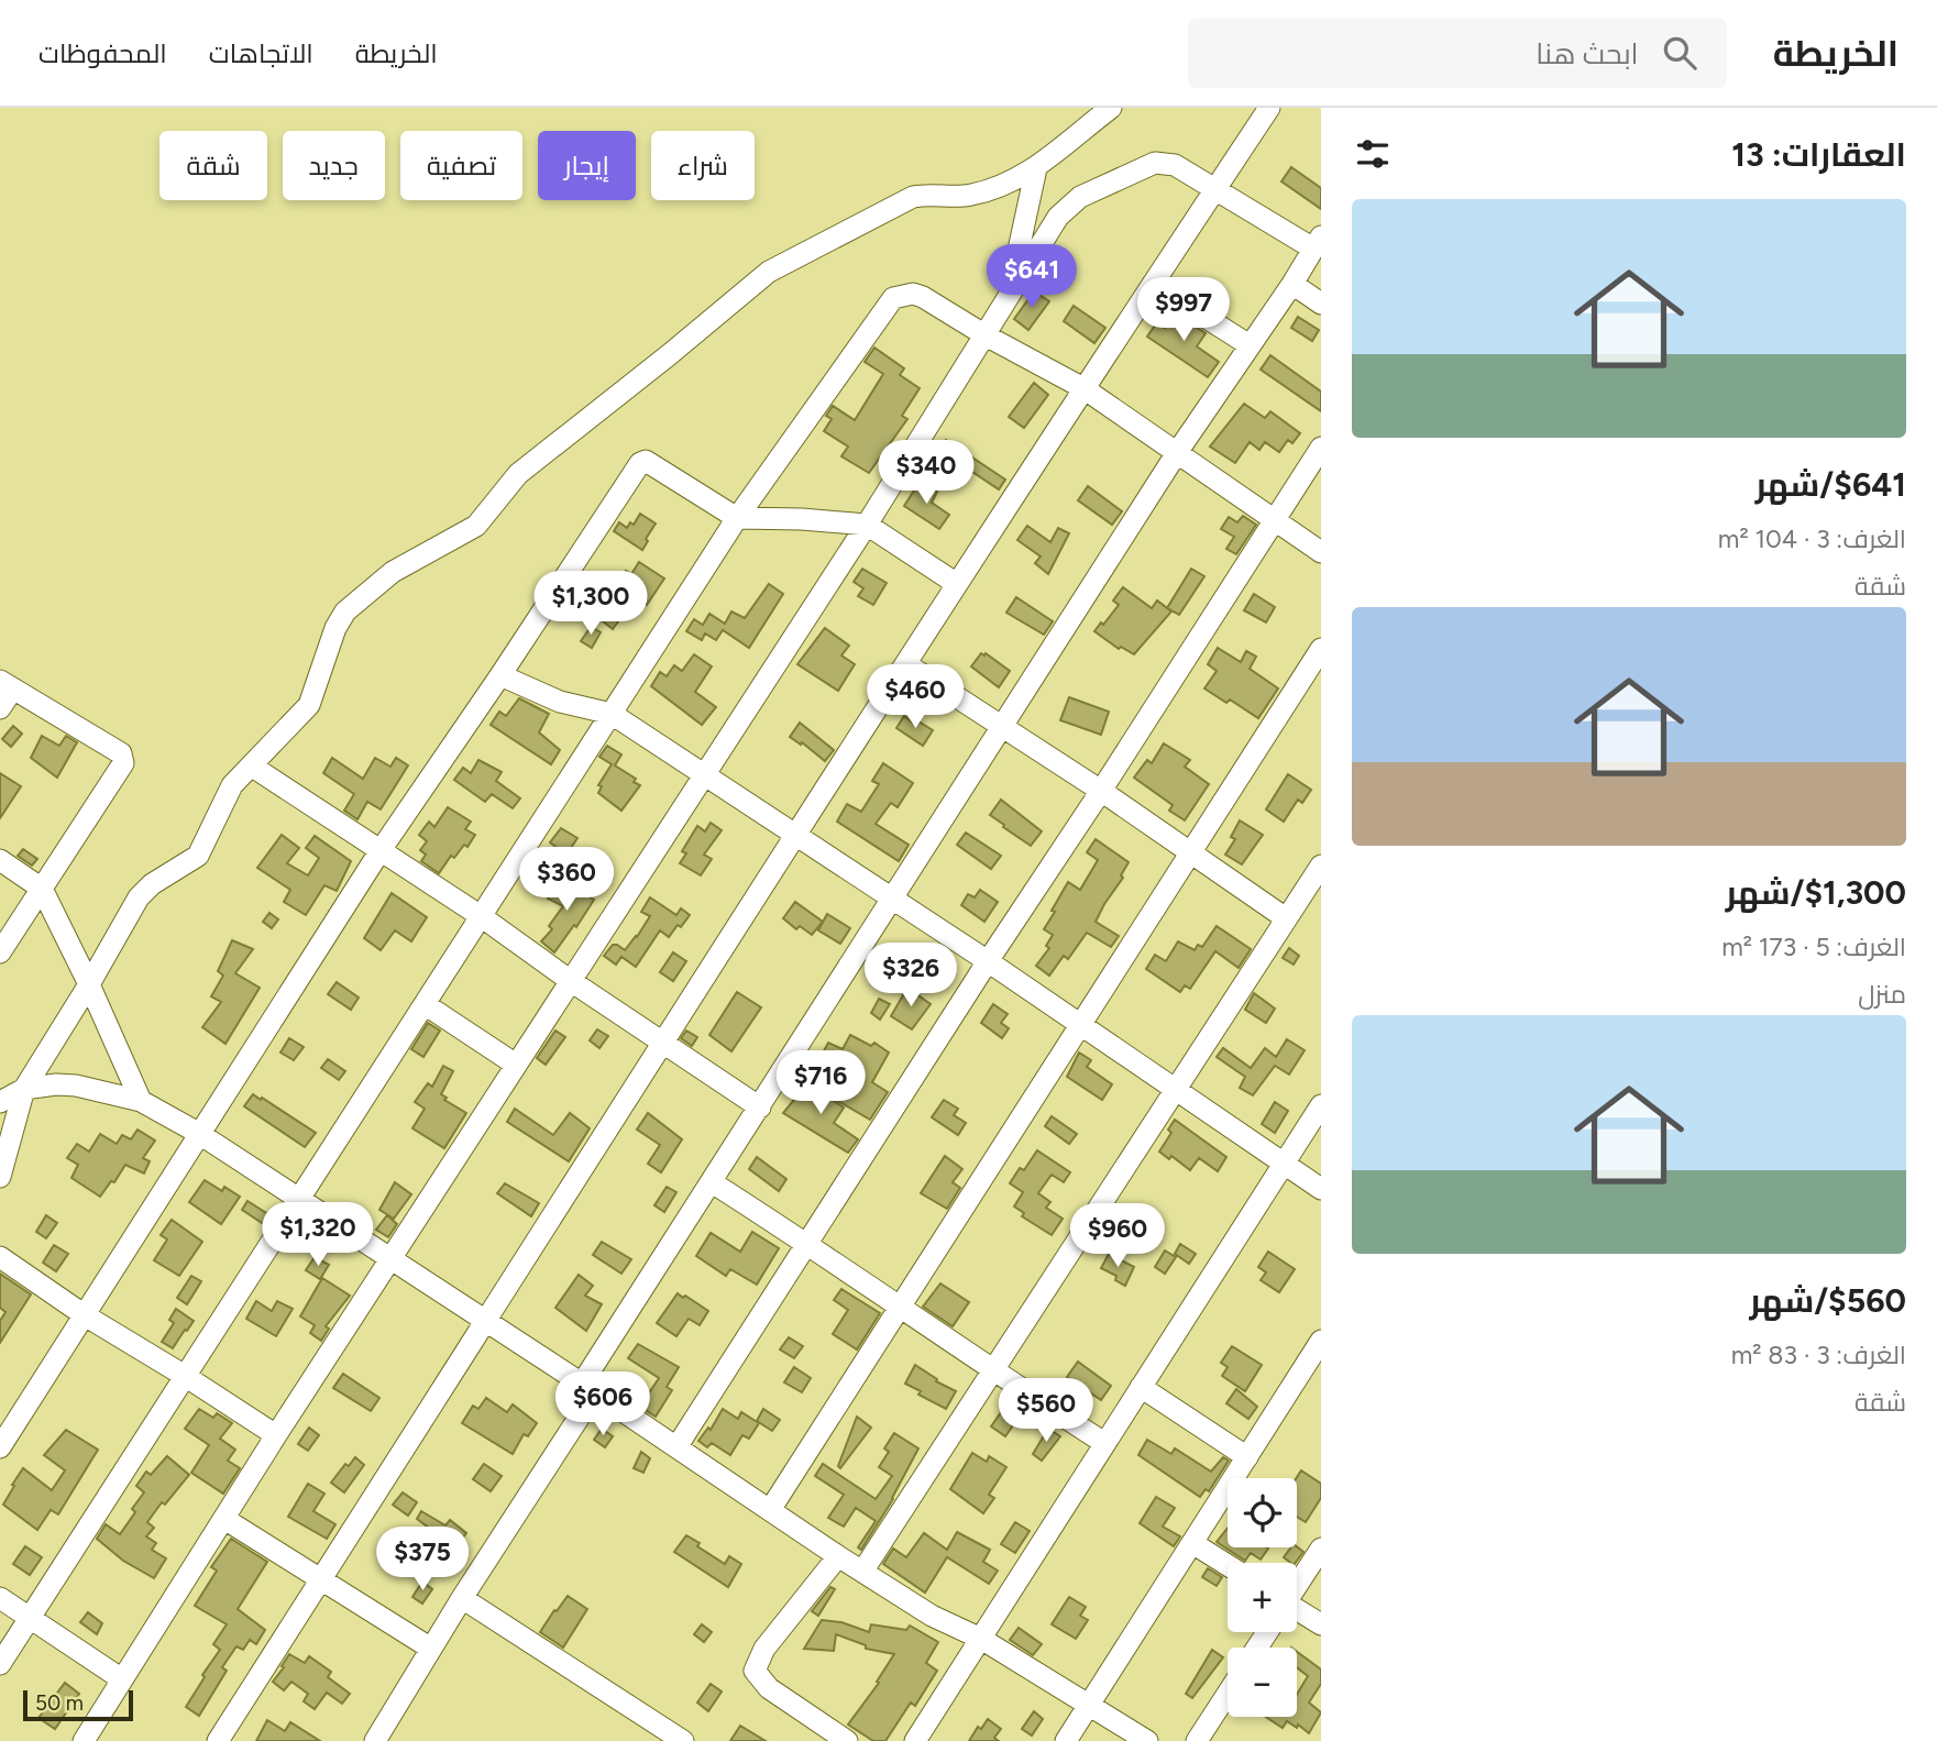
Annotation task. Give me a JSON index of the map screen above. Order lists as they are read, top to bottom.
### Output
{
  "scale_bar": "50 m",
  "page": {
    "header": "الخريطة",
    "search": "ابحث هنا",
    "nav": ["الخريطة", "الاتجاهات", "المحفوظات"],
    "heading": "العقارات: 13",
    "chip": [
      "شراء",
      "إيجار",
      "تصفية",
      "جديد",
      "شقة"
    ],
    "list": [
      {
        "name": "$641/شهر",
        "note": "الغرف: 3 · 104 m² · شقة"
      },
      {
        "name": "$1,300/شهر",
        "note": "الغرف: 5 · 173 m² · منزل"
      },
      {
        "name": "$560/شهر",
        "note": "الغرف: 3 · 83 m² · شقة"
      }
    ],
    "price": [
      "$641",
      "$997",
      "$340",
      "$1,300",
      "$460",
      "$360",
      "$326",
      "$716",
      "$1,320",
      "$960",
      "$606",
      "$560",
      "$375"
    ],
    "map_buttons": ["+", "−"],
    "scale": "50 m"
  }
}
